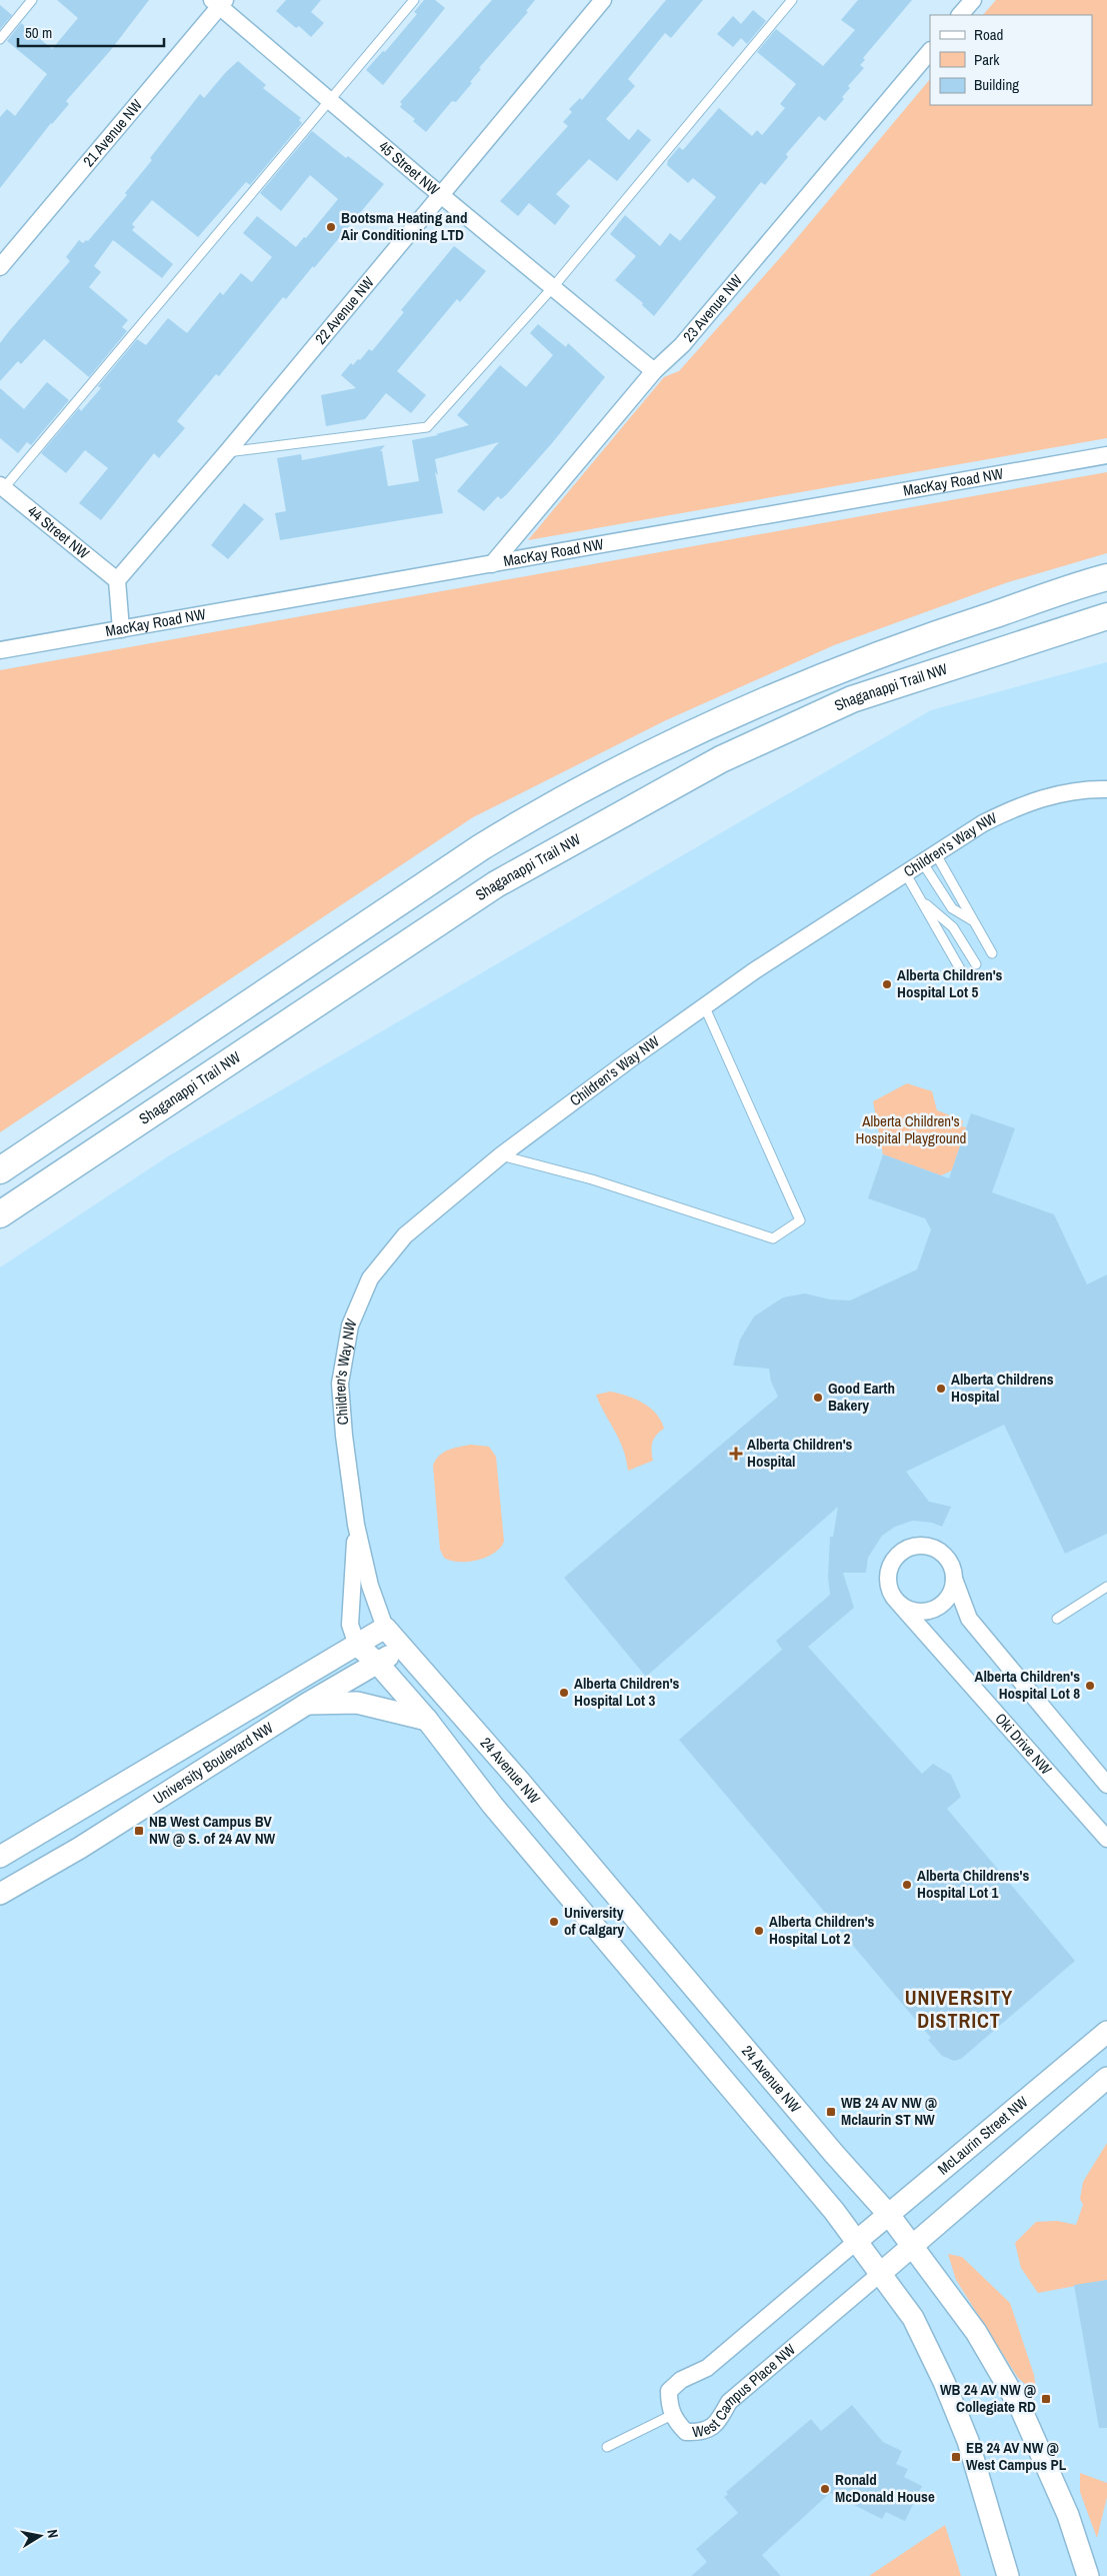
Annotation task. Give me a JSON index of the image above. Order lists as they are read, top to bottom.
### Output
{
  "streets": {
    "main road": ["Shaganappi Trail NW"],
    "street": [
      "21 Avenue NW",
      "45 Street NW",
      "23 Avenue NW",
      "22 Avenue NW",
      "MacKay Road NW",
      "44 Street NW",
      "Children's Way NW",
      "Oki Drive NW",
      "University Boulevard NW",
      "24 Avenue NW",
      "McLaurin Street NW",
      "West Campus Place NW"
    ]
  },
  "crossings": [
    ["21 Avenue NW", "45 Street NW"],
    ["45 Street NW", "23 Avenue NW"],
    ["45 Street NW", "22 Avenue NW"],
    ["23 Avenue NW", "MacKay Road NW"],
    ["22 Avenue NW", "44 Street NW"],
    ["Children's Way NW", "University Boulevard NW"],
    ["Children's Way NW", "24 Avenue NW"],
    ["University Boulevard NW", "24 Avenue NW"],
    ["24 Avenue NW", "McLaurin Street NW"],
    ["McLaurin Street NW", "West Campus Place NW"]
  ],
  "districts": ["UNIVERSITY DISTRICT"],
  "parks": ["Alberta Children's Hospital Playground"],
  "places": {
    "other": [
      "Bootsma Heating and Air Conditioning LTD",
      "Alberta Children's Hospital Lot 5",
      "Alberta Childrens Hospital",
      "Good Earth Bakery",
      "Alberta Children's Hospital Lot 8",
      "Alberta Children's Hospital Lot 3",
      "Alberta Childrens's Hospital Lot 1",
      "University of Calgary",
      "Alberta Children's Hospital Lot 2",
      "Ronald McDonald House"
    ],
    "health": ["Alberta Children's Hospital"],
    "transit": [
      "NB West Campus BV NW @ S. of 24 AV NW",
      "WB 24 AV NW @ Mclaurin ST NW",
      "WB 24 AV NW @ Collegiate RD",
      "EB 24 AV NW @ West Campus PL"
    ]
  },
  "legend": ["Road", "Park", "Building"],
  "scale_bar": "50 m",
  "north": "right"
}
